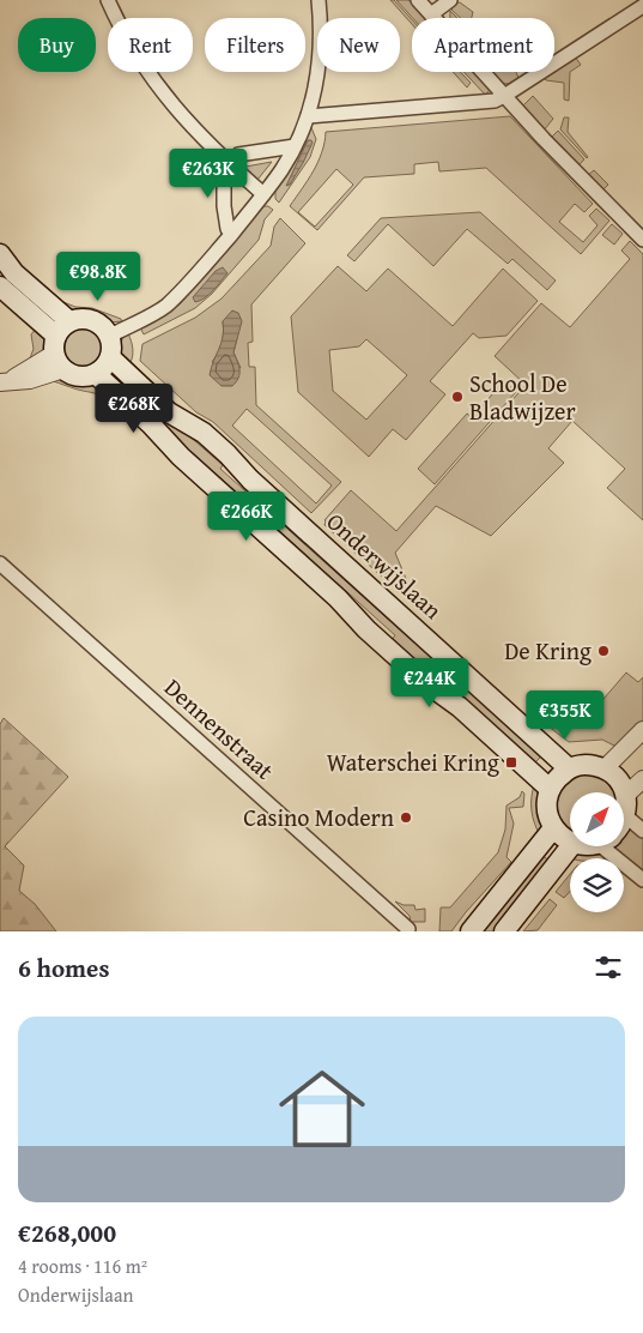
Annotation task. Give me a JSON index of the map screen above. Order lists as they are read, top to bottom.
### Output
{
  "streets": {
    "main road": ["Onderwijslaan"],
    "street": ["Dennenstraat"]
  },
  "places": {
    "other": ["School De Bladwijzer", "De Kring", "Casino Modern"],
    "transit": ["Waterschei Kring"]
  },
  "north": "top right",
  "page": {
    "chip": [
      "Buy",
      "Rent",
      "Filters",
      "New",
      "Apartment"
    ],
    "price": [
      "€263K",
      "€98.8K",
      "€268K",
      "€266K",
      "€244K",
      "€355K"
    ],
    "heading": "6 homes",
    "list": [
      {
        "name": "€268,000",
        "note": "4 rooms · 116 m² · Onderwijslaan"
      }
    ]
  }
}
